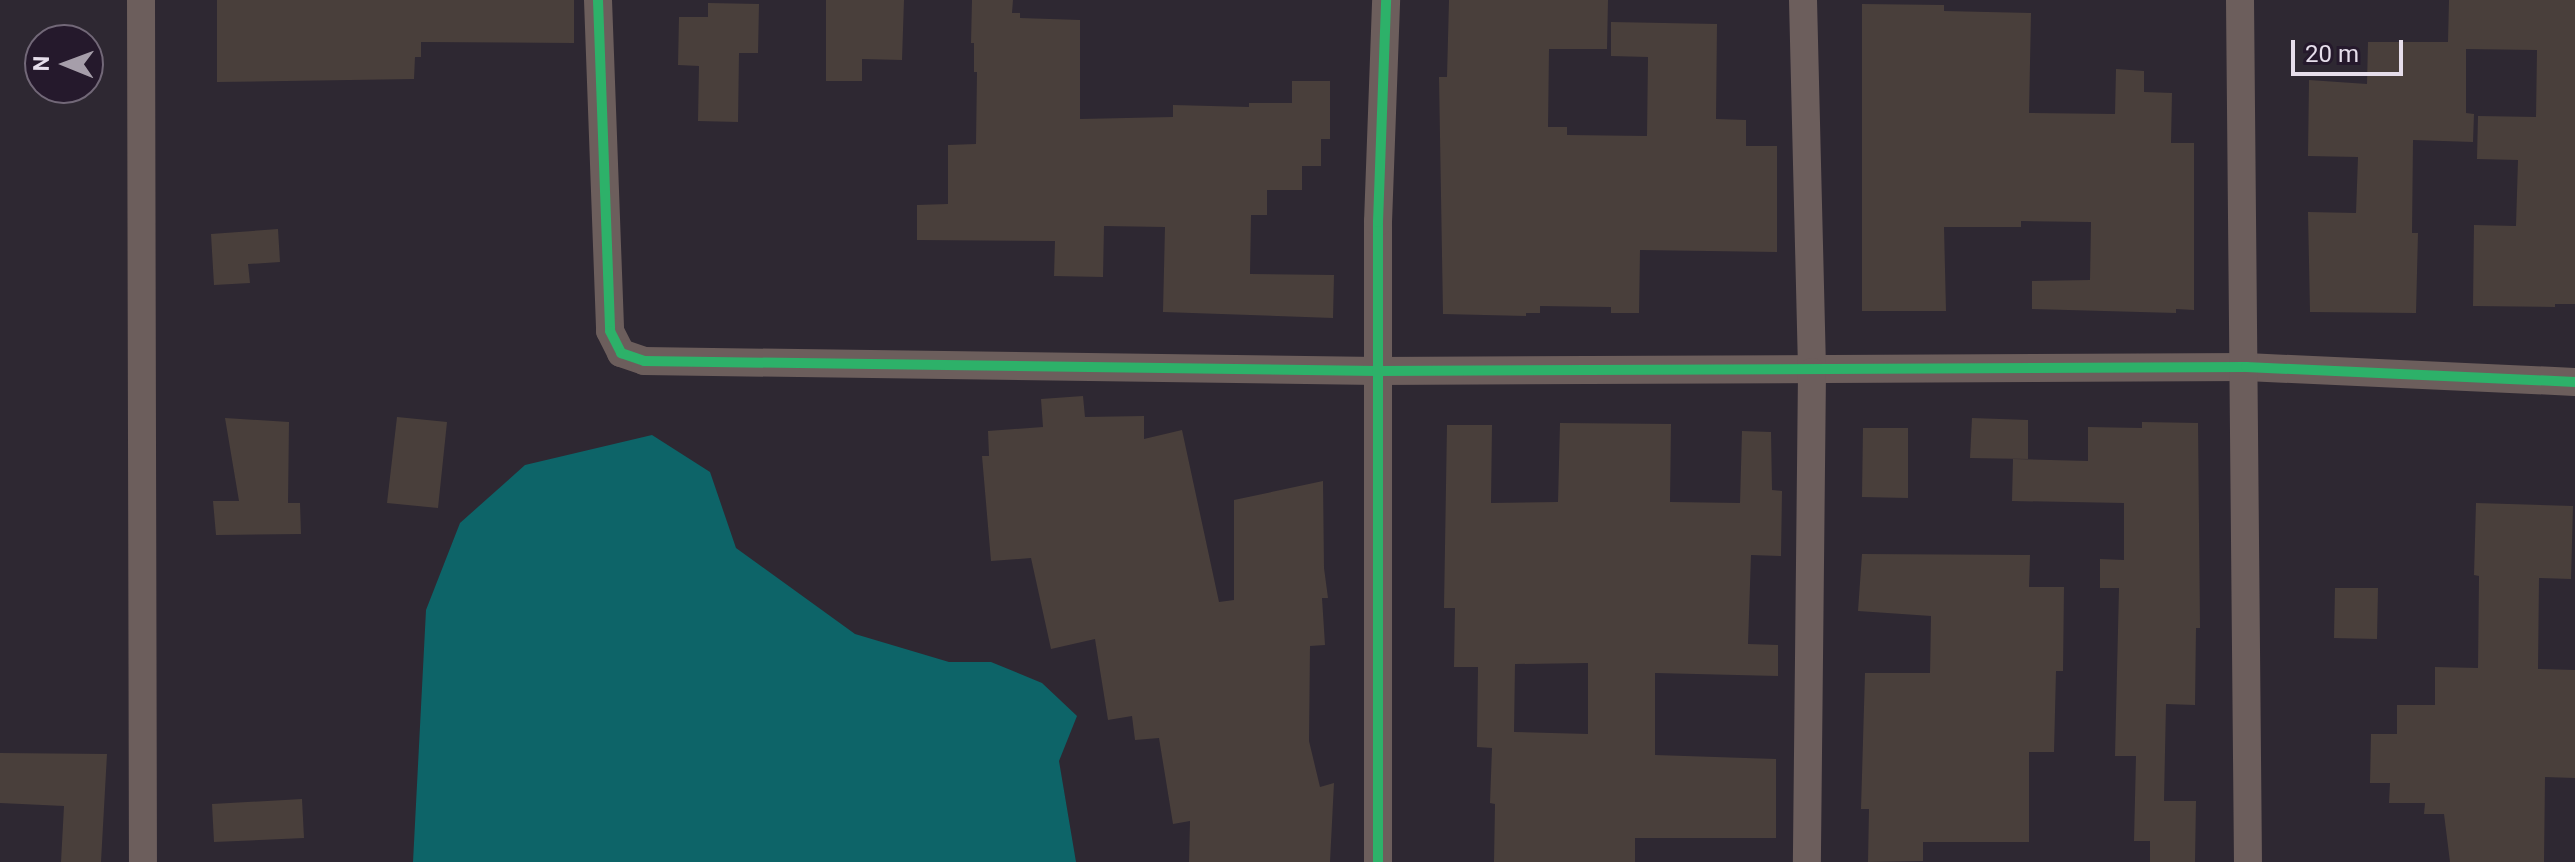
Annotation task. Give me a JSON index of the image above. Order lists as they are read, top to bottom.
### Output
{
  "scale_bar": "20 m",
  "north": "left"
}
